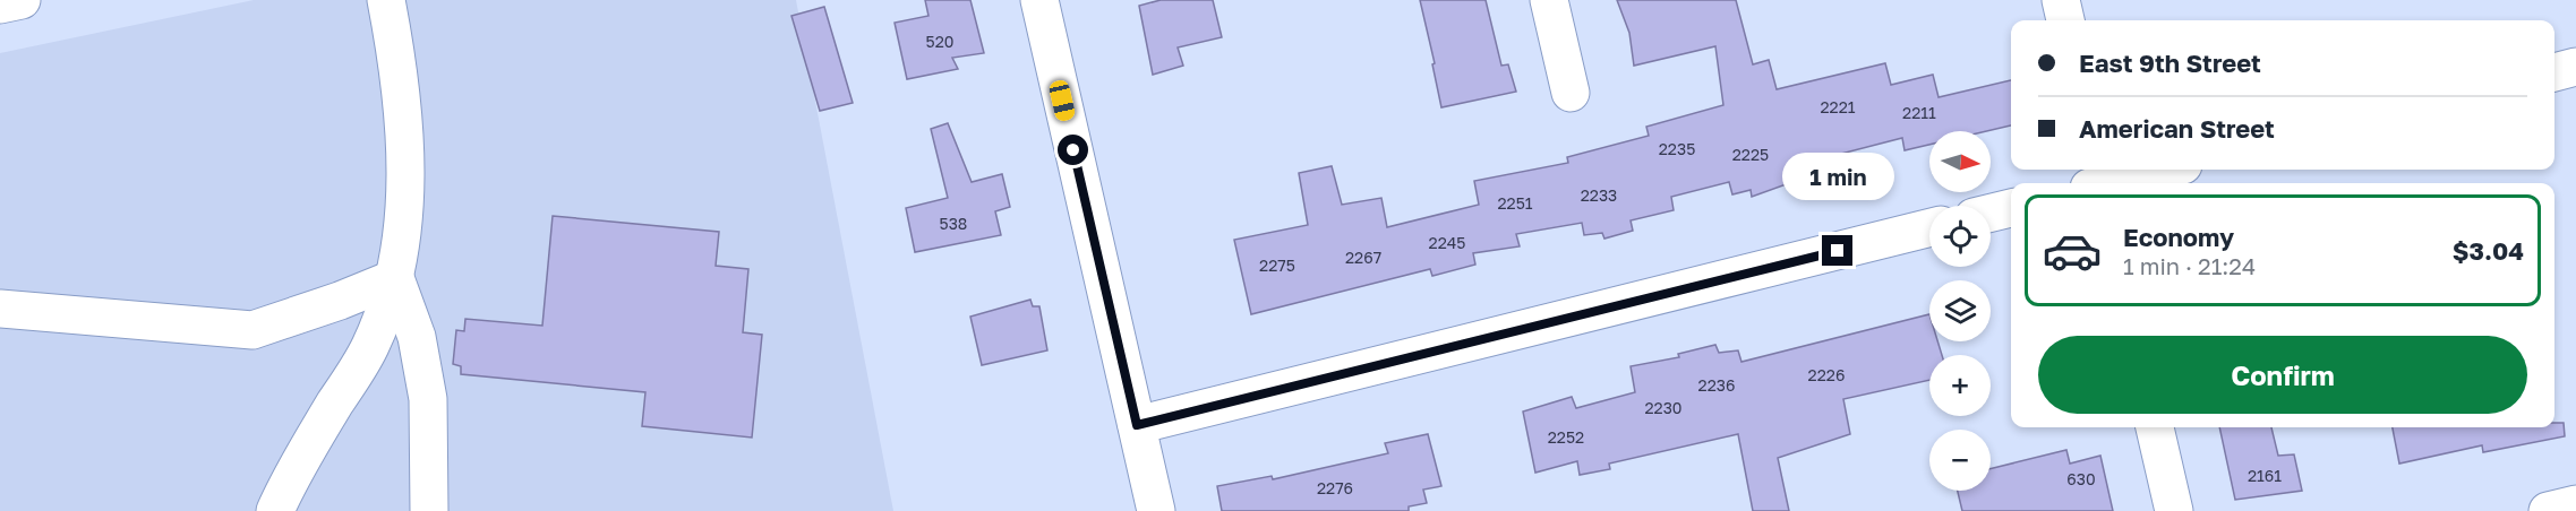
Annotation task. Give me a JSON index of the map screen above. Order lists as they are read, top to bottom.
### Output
{
  "house_numbers": [
    "520",
    "2221",
    "2211",
    "2235",
    "2225",
    "2233",
    "2251",
    "538",
    "2245",
    "2267",
    "2275",
    "2226",
    "2236",
    "2230",
    "2252",
    "2161",
    "630",
    "2276"
  ],
  "north": "right",
  "page": {
    "banner": ["East 9th Street", "American Street"],
    "map_buttons": ["+", "−"],
    "bubble": "1 min",
    "list": [
      {
        "name": "Economy",
        "note": "1 min · 21:24",
        "value": "$3.04"
      }
    ],
    "buttons": "Confirm"
  }
}
